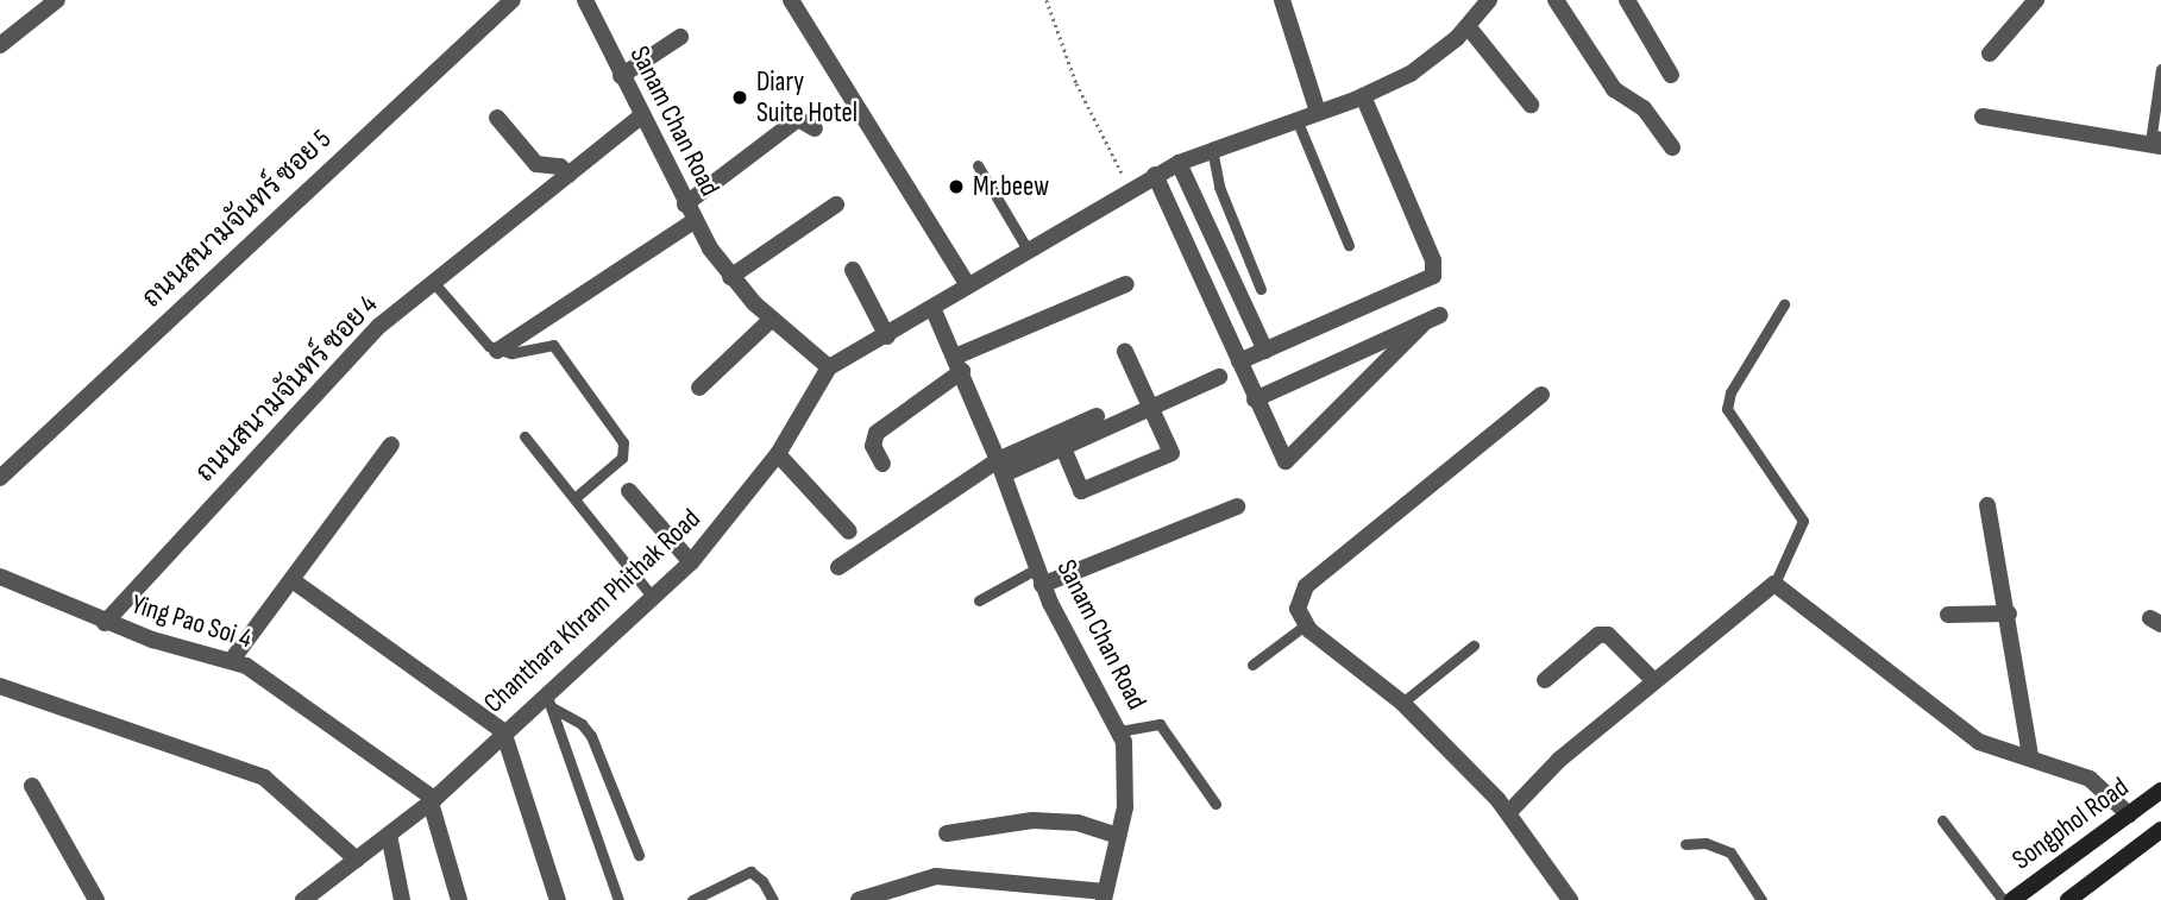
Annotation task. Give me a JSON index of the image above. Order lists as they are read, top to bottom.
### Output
{
  "streets": {
    "main road": ["Songphol Road"],
    "street": [
      "Sanam Chan Road",
      "ถนนสนามจันทร์ ซอย 5",
      "ถนนสนามจันทร์ ซอย 4",
      "Chanthara Khram Phithak Road",
      "Ying Pao Soi 4"
    ]
  },
  "crossings": [
    ["Sanam Chan Road", "ถนนสนามจันทร์ ซอย 4"],
    ["Sanam Chan Road", "Chanthara Khram Phithak Road"],
    ["ถนนสนามจันทร์ ซอย 4", "Ying Pao Soi 4"],
    ["Chanthara Khram Phithak Road", "Ying Pao Soi 4"]
  ],
  "places": ["Diary Suite Hotel", "Mr.beew"]
}
